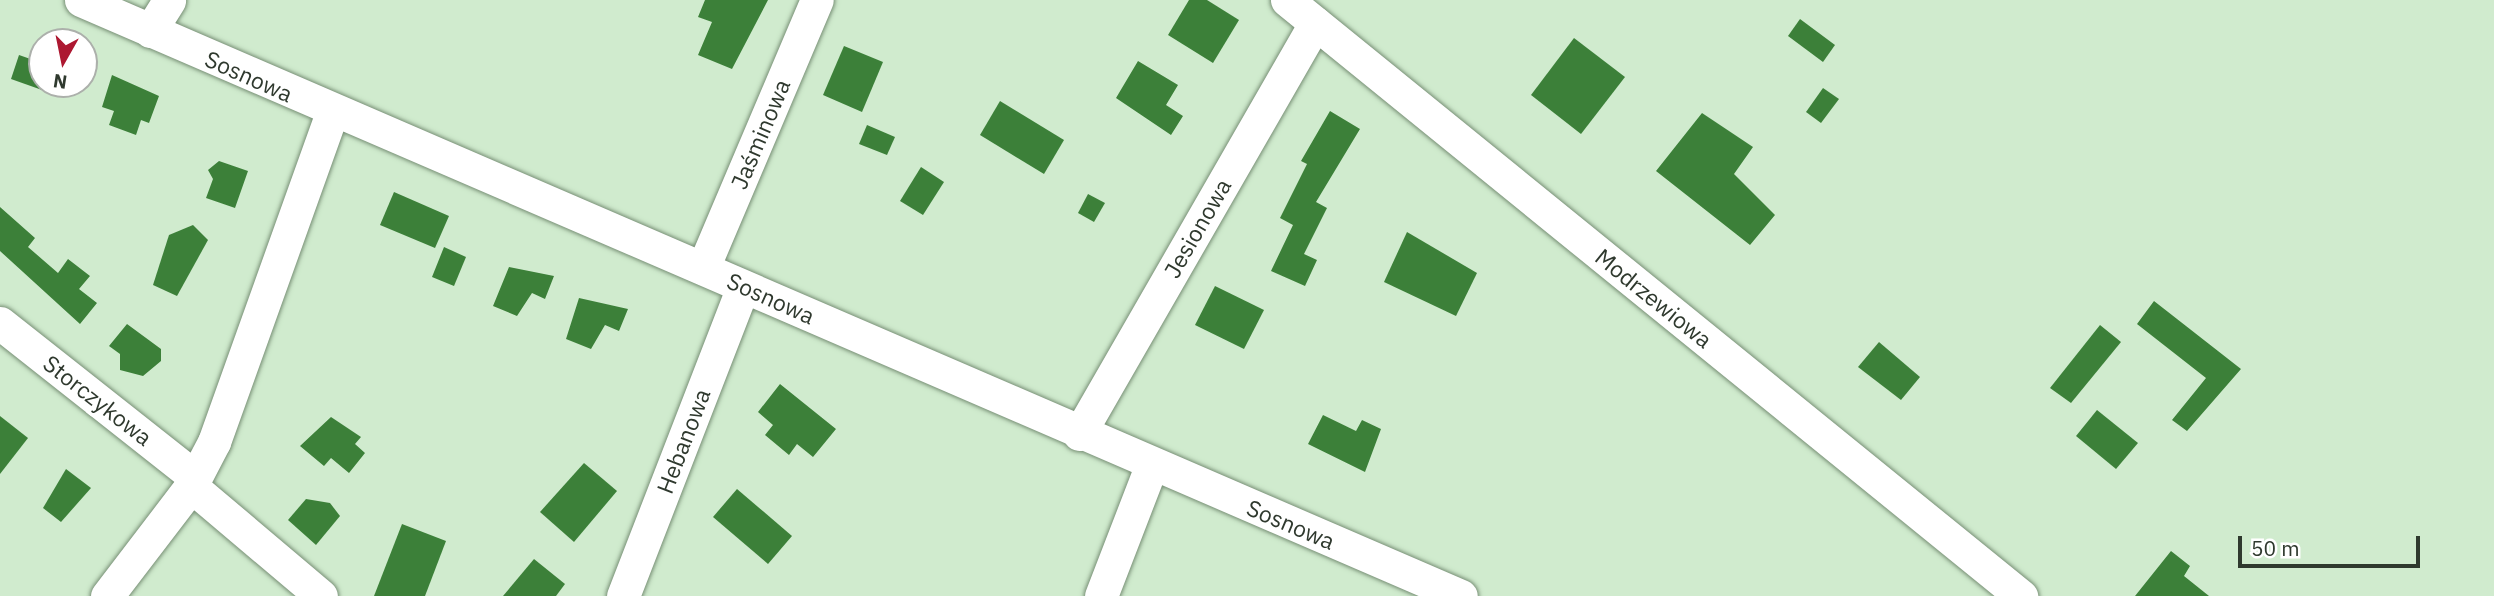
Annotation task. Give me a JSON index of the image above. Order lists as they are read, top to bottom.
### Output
{
  "streets": {
    "street": [
      "Sosnowa",
      "Jaśminowa",
      "Jesionowa",
      "Modrzewiowa",
      "Storczykowa",
      "Hebanowa"
    ]
  },
  "crossings": [
    ["Sosnowa", "Jaśminowa"],
    ["Sosnowa", "Jesionowa"],
    ["Sosnowa", "Hebanowa"],
    ["Jesionowa", "Modrzewiowa"]
  ],
  "scale_bar": "50 m",
  "north": "bottom"
}
